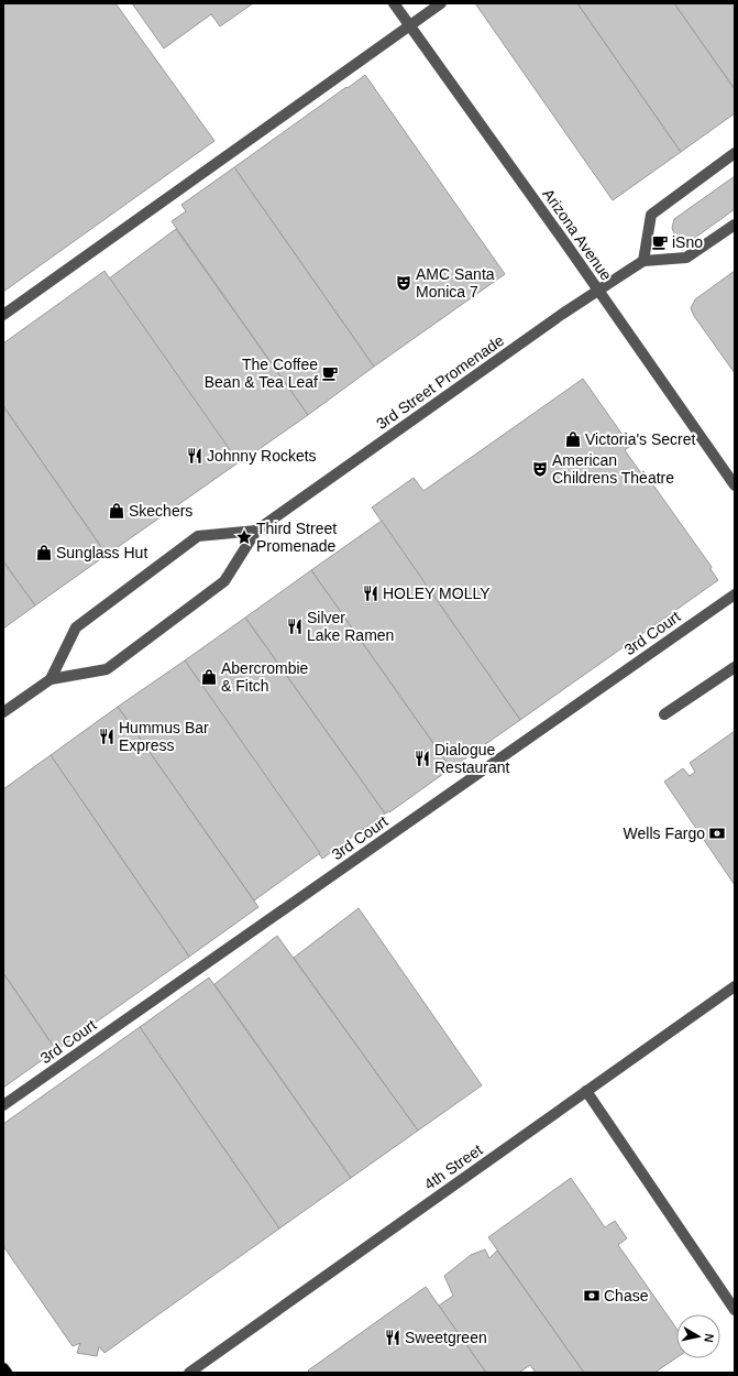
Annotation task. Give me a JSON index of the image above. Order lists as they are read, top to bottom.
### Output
{
  "streets": {
    "street": [
      "Arizona Avenue",
      "3rd Street Promenade",
      "3rd Court",
      "4th Street"
    ]
  },
  "crossings": [
    ["Arizona Avenue", "3rd Street Promenade"]
  ],
  "places": {
    "cafe": ["iSno", "The Coffee Bean & Tea Leaf"],
    "theatre": ["AMC Santa Monica 7", "American Childrens Theatre"],
    "shop": [
      "Victoria's Secret",
      "Skechers",
      "Sunglass Hut",
      "Abercrombie & Fitch"
    ],
    "restaurant": [
      "Johnny Rockets",
      "HOLEY MOLLY",
      "Silver Lake Ramen",
      "Hummus Bar Express",
      "Dialogue Restaurant",
      "Sweetgreen"
    ],
    "place": ["Third Street Promenade"],
    "bank": ["Wells Fargo", "Chase"]
  },
  "north": "right"
}
